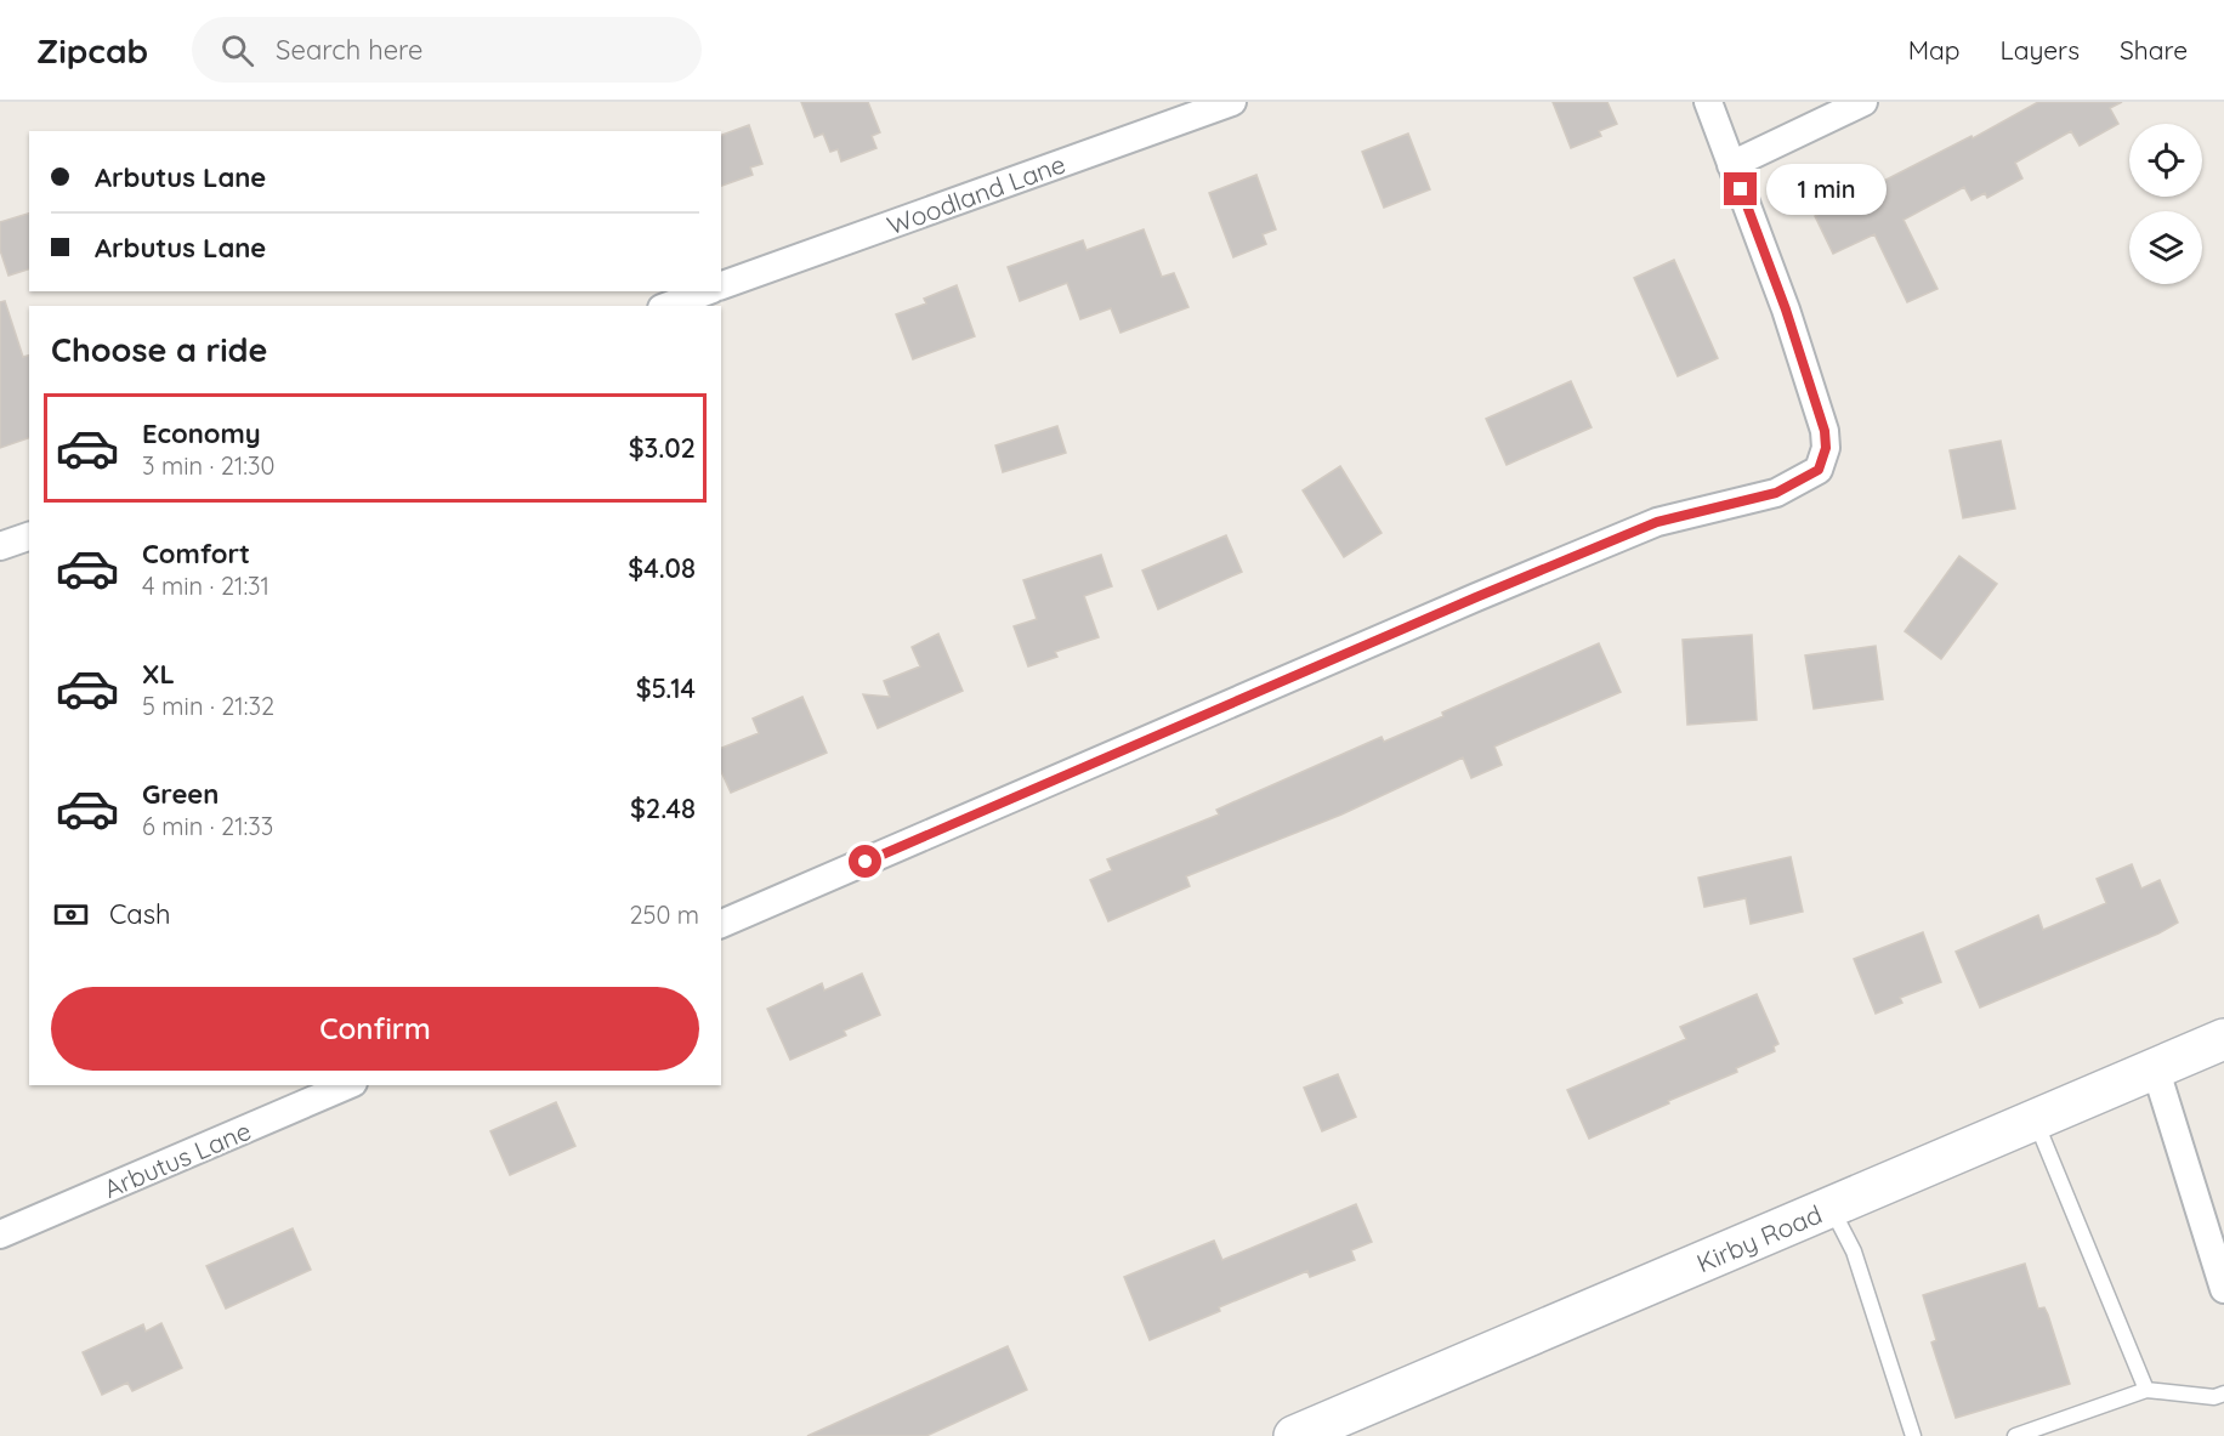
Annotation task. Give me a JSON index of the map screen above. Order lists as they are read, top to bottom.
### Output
{
  "streets": {
    "main road": ["Kirby Road"],
    "street": ["Woodland Lane", "Arbutus Lane"]
  },
  "page": {
    "header": "Zipcab",
    "search": "Search here",
    "nav": ["Map", "Layers", "Share"],
    "banner": ["Arbutus Lane", "Arbutus Lane"],
    "bubble": "1 min",
    "heading": "Choose a ride",
    "list": [
      {
        "name": "Economy",
        "note": "3 min · 21:30",
        "value": "$3.02"
      },
      {
        "name": "Comfort",
        "note": "4 min · 21:31",
        "value": "$4.08"
      },
      {
        "name": "XL",
        "note": "5 min · 21:32",
        "value": "$5.14"
      },
      {
        "name": "Green",
        "note": "6 min · 21:33",
        "value": "$2.48"
      }
    ],
    "pay": ["Cash", "250 m"],
    "buttons": "Confirm"
  }
}
